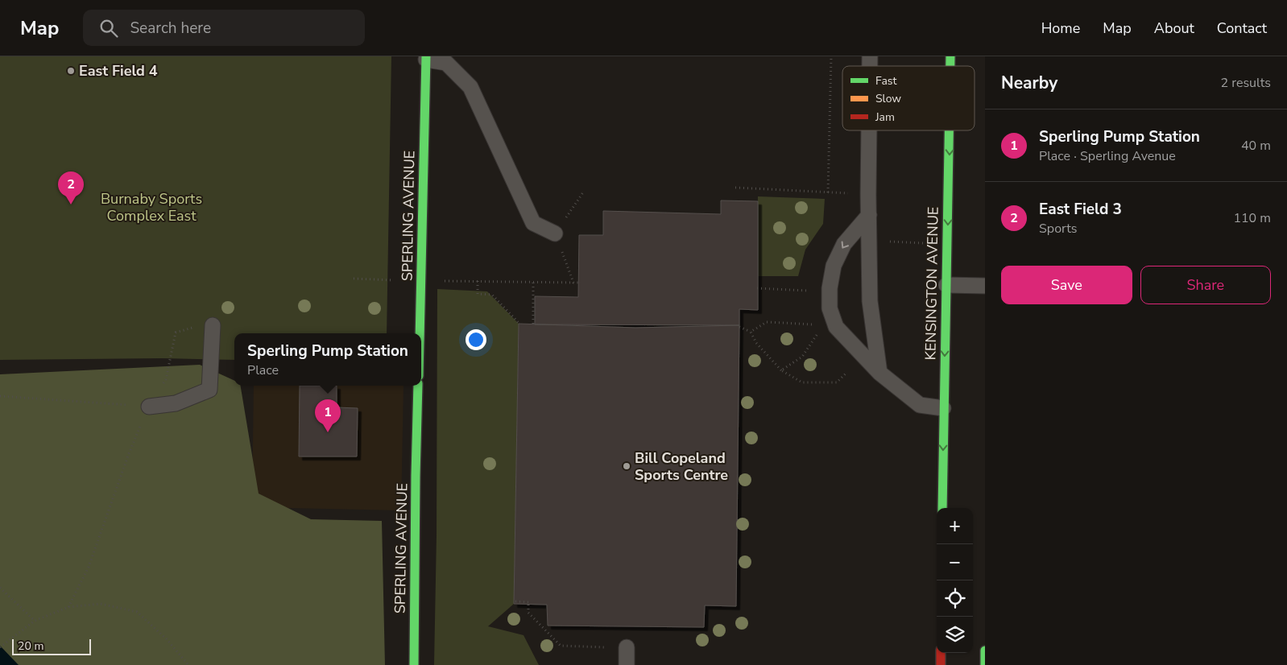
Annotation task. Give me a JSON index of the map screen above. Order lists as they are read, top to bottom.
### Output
{
  "streets": {
    "street": ["SPERLING AVENUE", "KENSINGTON AVENUE"]
  },
  "one_way": ["KENSINGTON AVENUE"],
  "parks": ["Burnaby Sports Complex East"],
  "places": ["East Field 4", "Bill Copeland Sports Centre"],
  "legend": ["Fast", "Slow", "Jam"],
  "scale_bar": "20 m",
  "page": {
    "header": "Map",
    "search": "Search here",
    "nav": [
      "Home",
      "Map",
      "About",
      "Contact"
    ],
    "heading": ["Nearby", "2 results"],
    "list": [
      {
        "mark": "1",
        "name": "Sperling Pump Station",
        "note": "Place · Sperling Avenue",
        "value": "40 m"
      },
      {
        "mark": "2",
        "name": "East Field 3",
        "note": "Sports",
        "value": "110 m"
      }
    ],
    "pins": ["2", "1"],
    "buttons": ["Save", "Share"],
    "popup": ["Sperling Pump Station", "Place"],
    "map_buttons": ["+", "−"],
    "scale": "20 m"
  }
}
